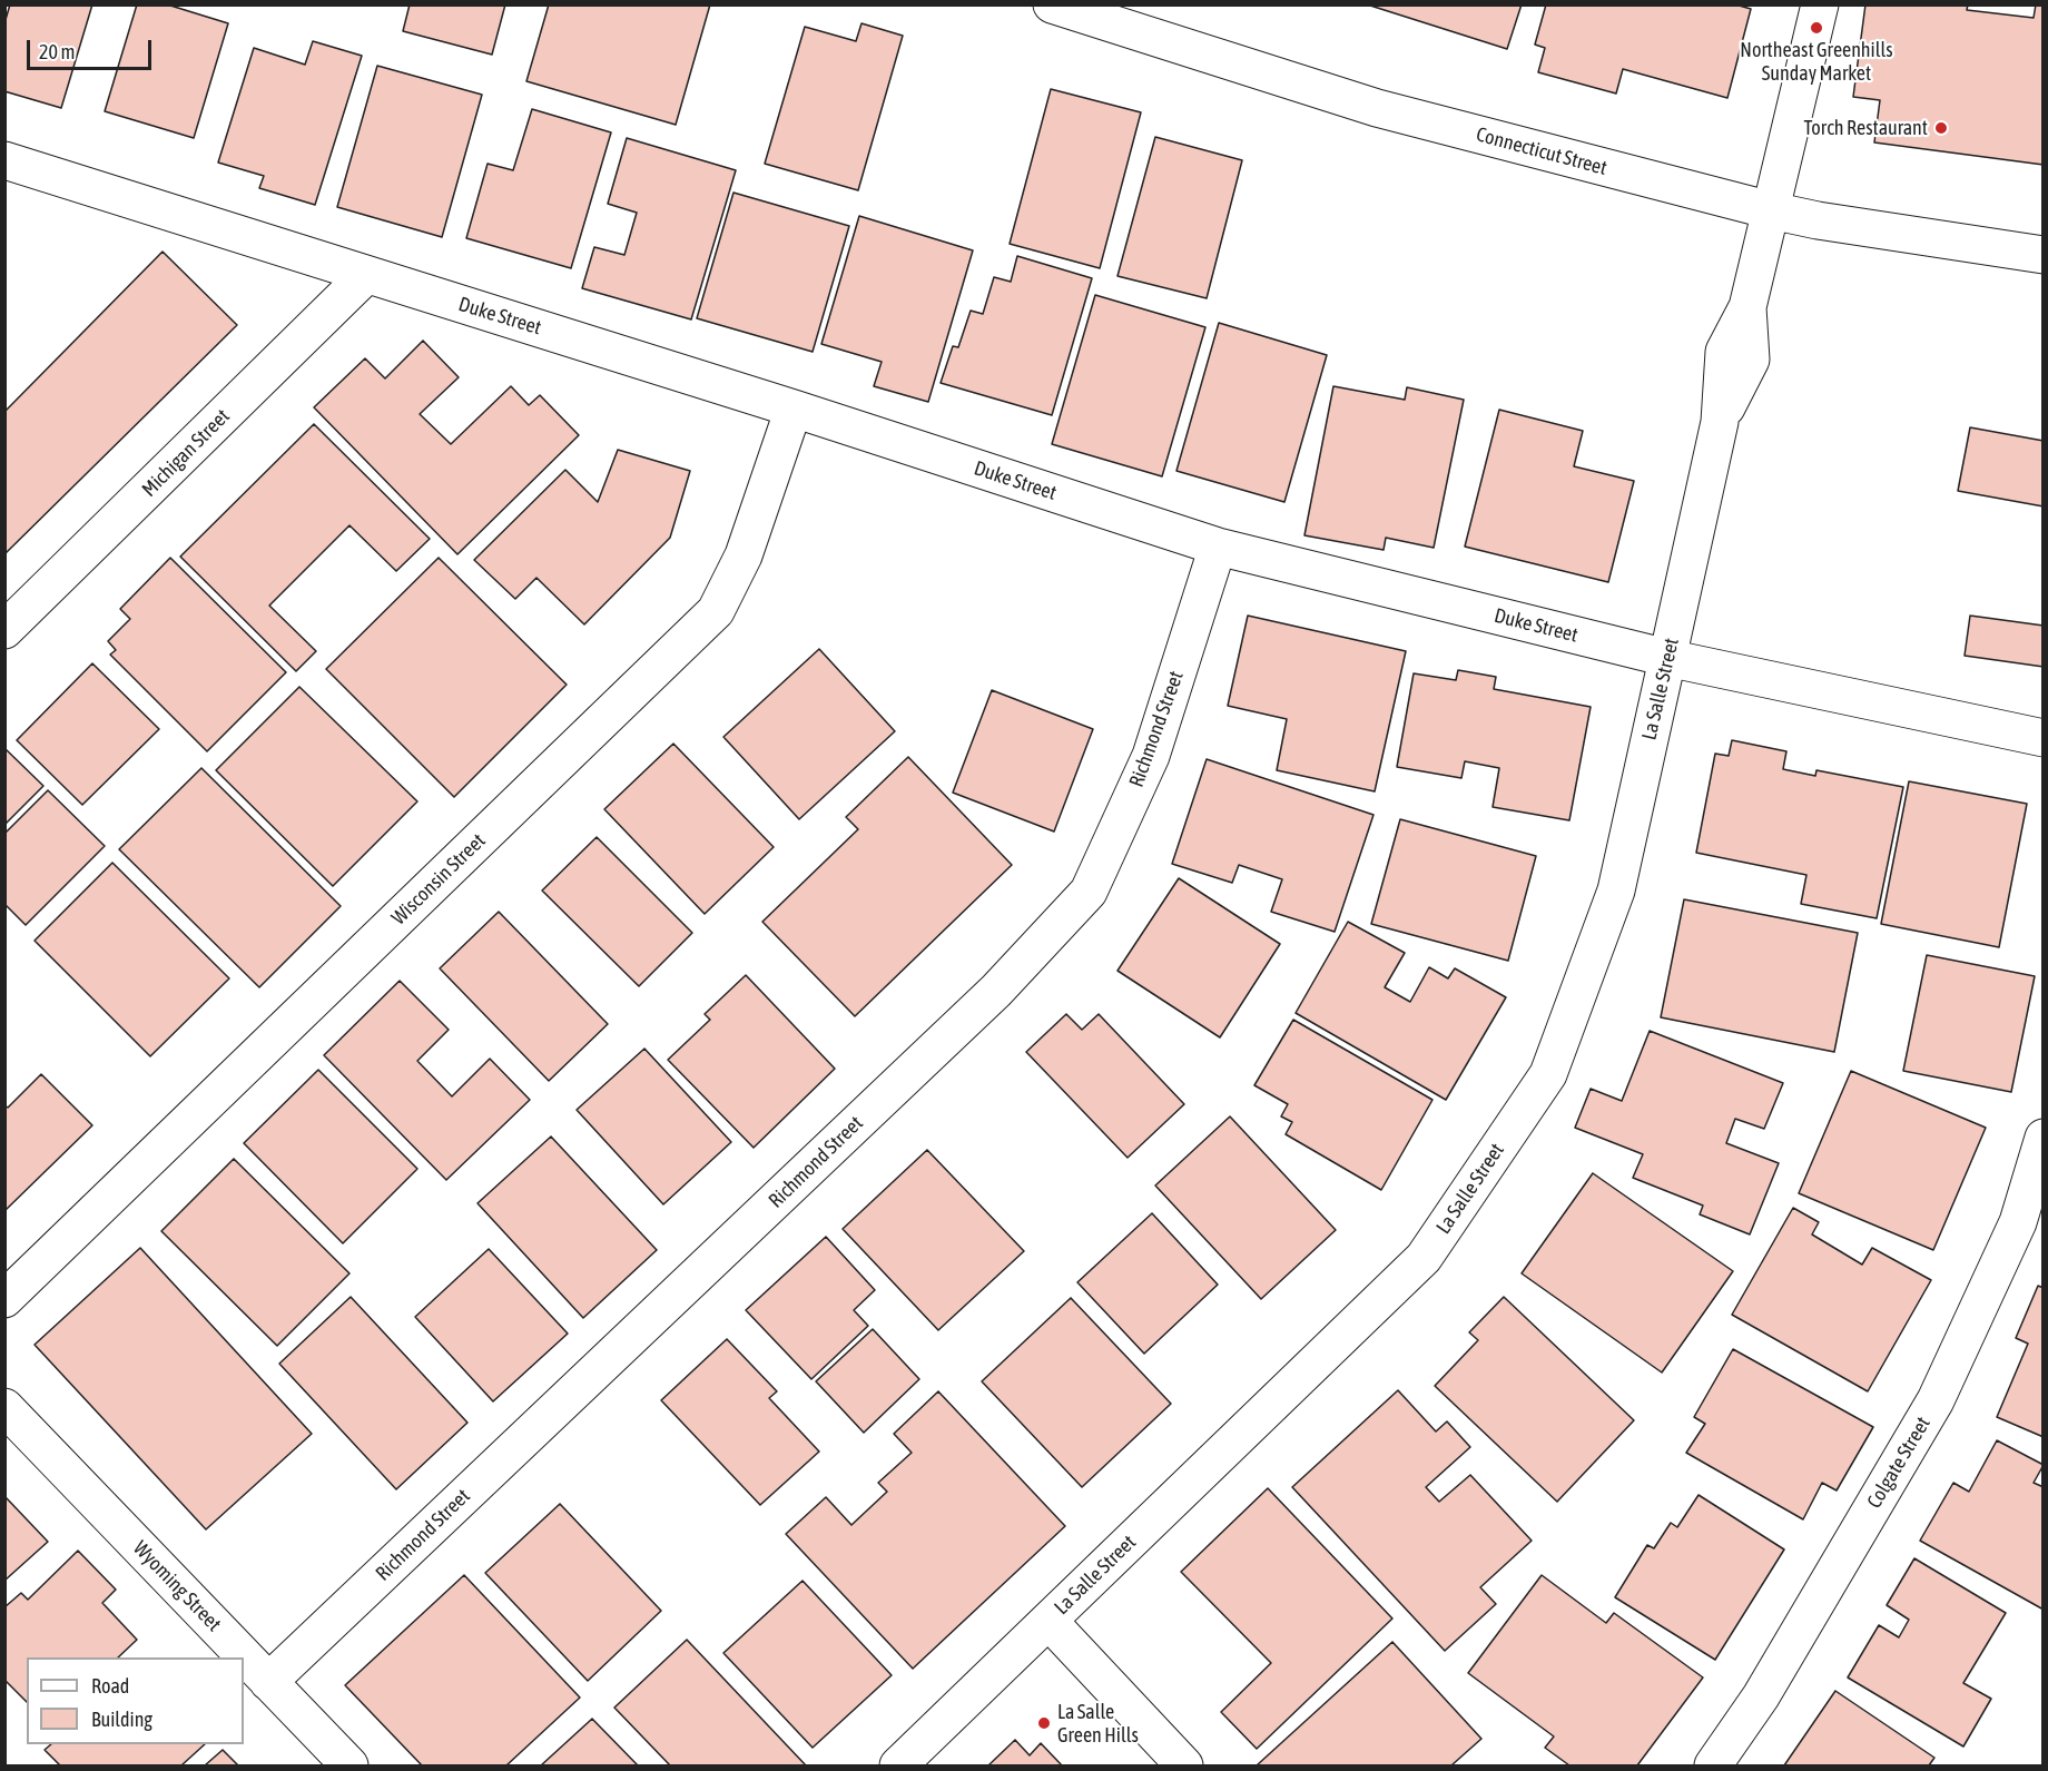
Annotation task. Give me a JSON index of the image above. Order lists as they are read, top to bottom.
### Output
{
  "streets": {
    "street": [
      "Connecticut Street",
      "Duke Street",
      "Michigan Street",
      "La Salle Street",
      "Richmond Street",
      "Wisconsin Street",
      "Colgate Street",
      "Wyoming Street"
    ]
  },
  "crossings": [
    ["Connecticut Street", "La Salle Street"],
    ["Duke Street", "Michigan Street"],
    ["Duke Street", "La Salle Street"],
    ["Duke Street", "Richmond Street"],
    ["Duke Street", "Wisconsin Street"],
    ["Richmond Street", "Wyoming Street"]
  ],
  "places": ["Northeast Greenhills Sunday Market", "Torch Restaurant", "La Salle Green Hills"],
  "legend": ["Road", "Building"],
  "scale_bar": "20 m"
}
